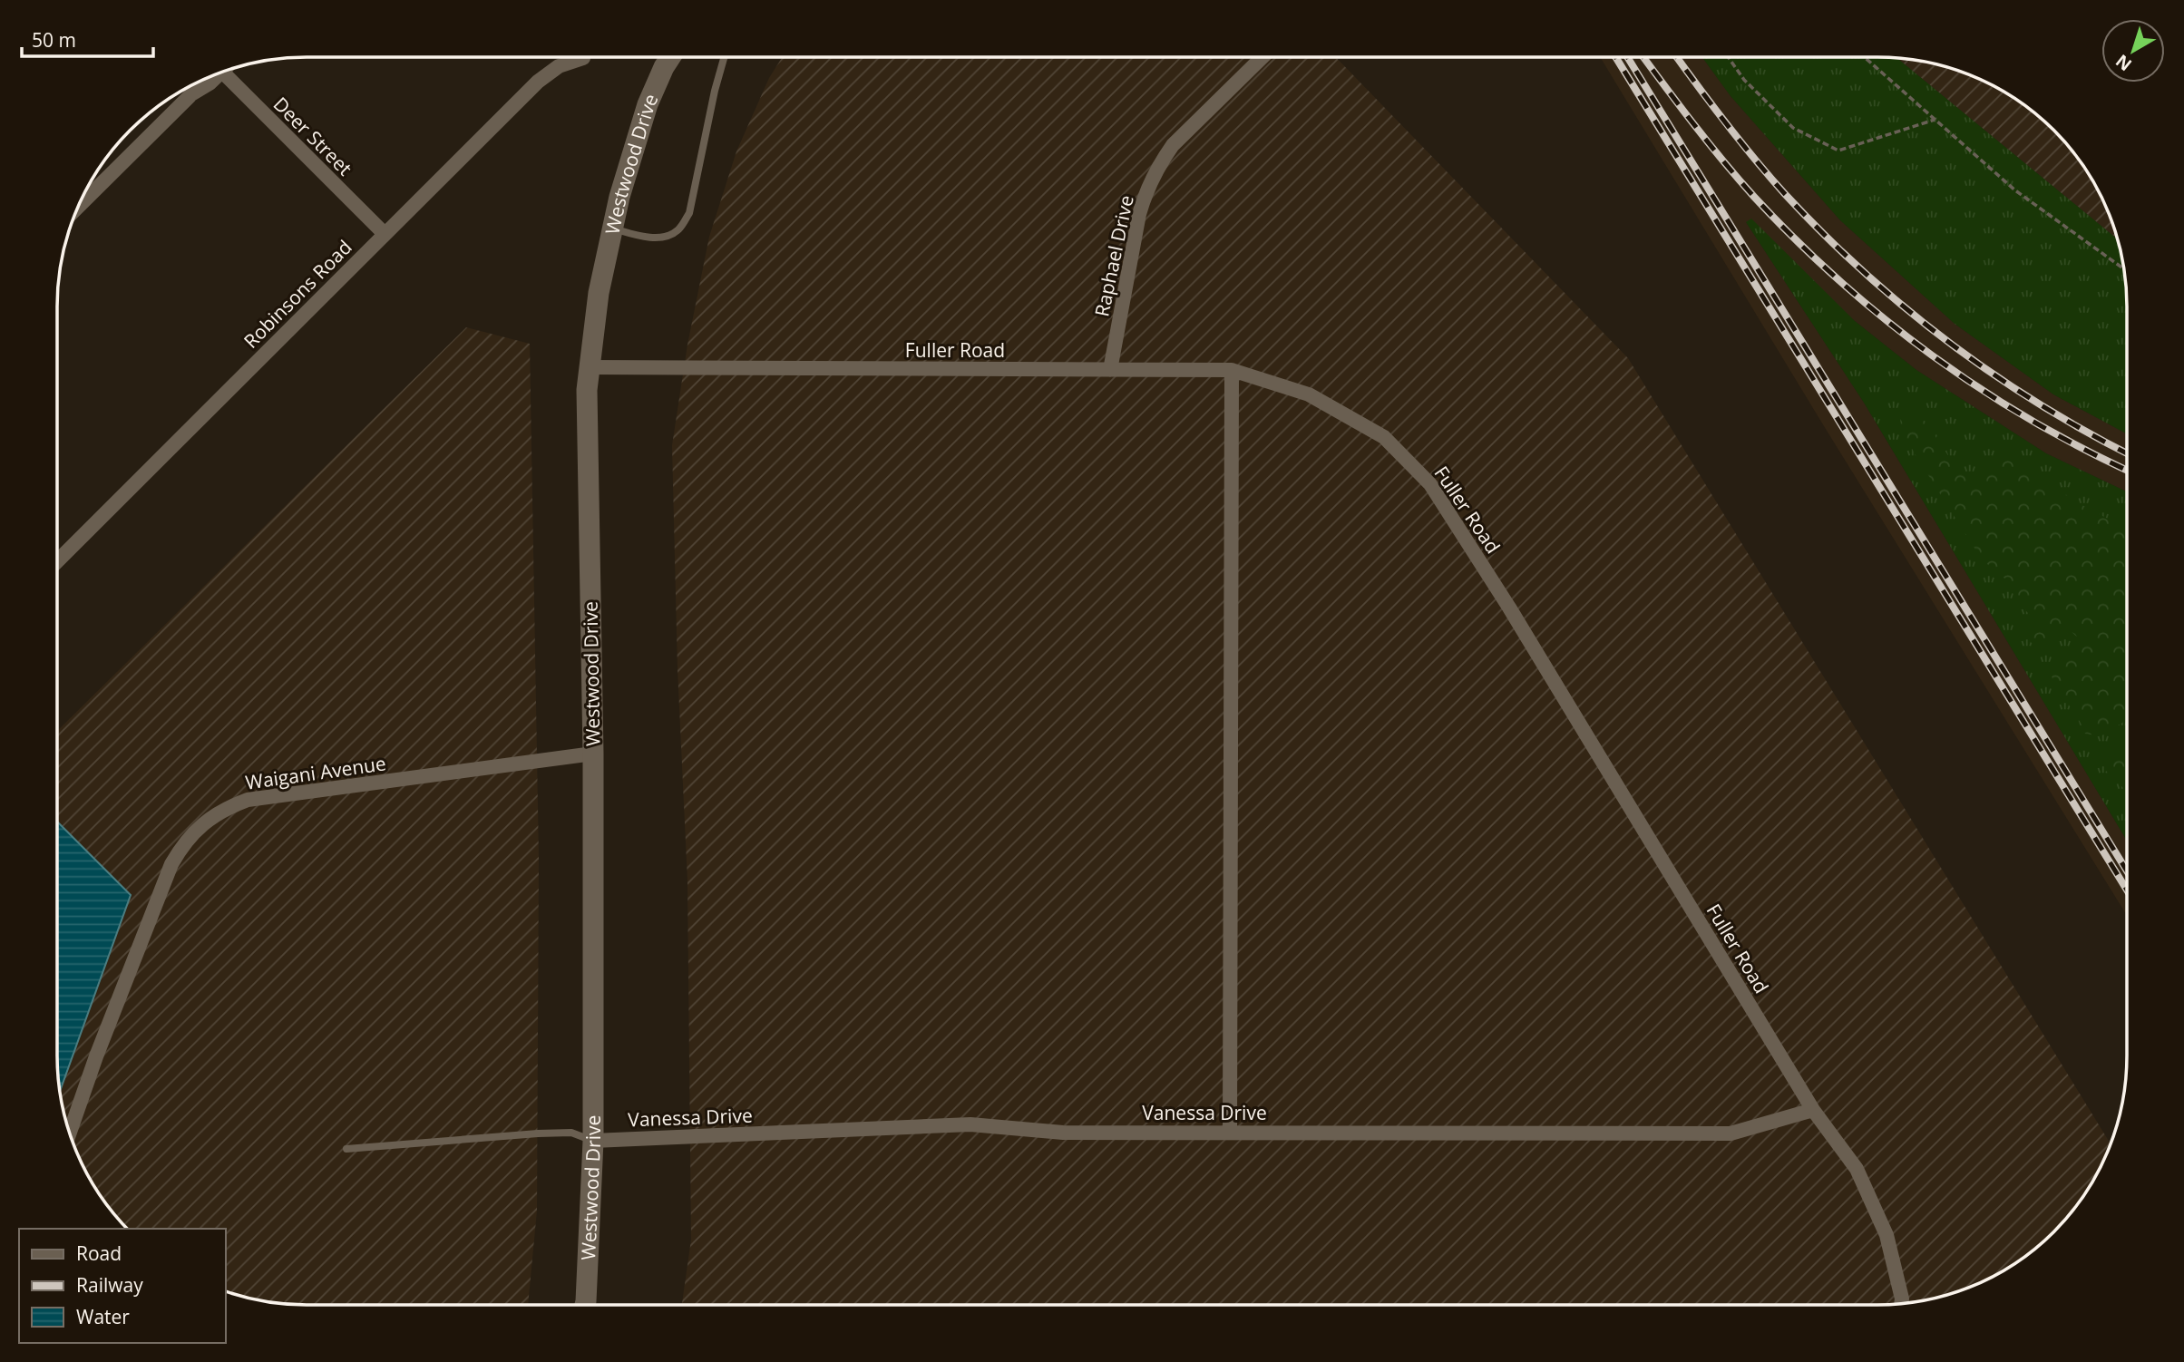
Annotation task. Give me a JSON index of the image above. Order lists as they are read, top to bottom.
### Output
{
  "streets": {
    "main road": ["Westwood Drive"],
    "street": [
      "Deer Street",
      "Raphael Drive",
      "Robinsons Road",
      "Fuller Road",
      "Waigani Avenue",
      "Vanessa Drive"
    ]
  },
  "crossings": [
    ["Deer Street", "Robinsons Road"],
    ["Westwood Drive", "Fuller Road"],
    ["Westwood Drive", "Waigani Avenue"],
    ["Westwood Drive", "Vanessa Drive"],
    ["Raphael Drive", "Fuller Road"],
    ["Fuller Road", "Vanessa Drive"]
  ],
  "legend": ["Road", "Railway", "Water"],
  "scale_bar": "50 m",
  "north": "bottom left"
}
